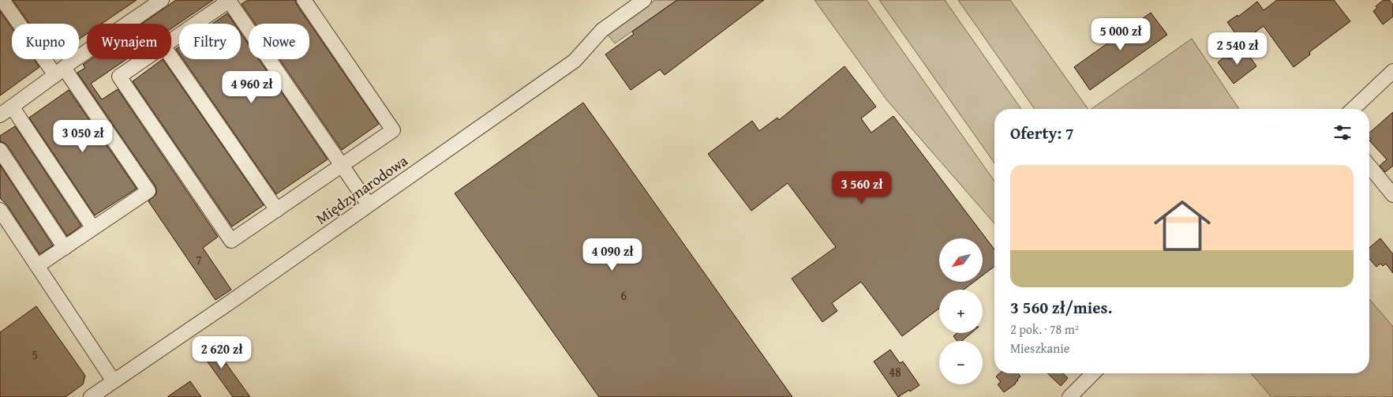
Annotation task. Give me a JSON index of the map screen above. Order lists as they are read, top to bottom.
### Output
{
  "streets": {
    "street": ["Międzynarodowa"]
  },
  "house_numbers": [
    "7",
    "6",
    "5",
    "48"
  ],
  "north": "bottom left",
  "page": {
    "price": [
      "5 000 zł",
      "2 540 zł",
      "4 960 zł",
      "3 050 zł",
      "3 560 zł",
      "4 090 zł",
      "2 620 zł"
    ],
    "chip": [
      "Kupno",
      "Wynajem",
      "Filtry",
      "Nowe"
    ],
    "heading": "Oferty: 7",
    "list": [
      {
        "name": "3 560 zł/mies.",
        "note": "2 pok. · 78 m² · Mieszkanie"
      }
    ],
    "map_buttons": ["+", "−"]
  }
}
